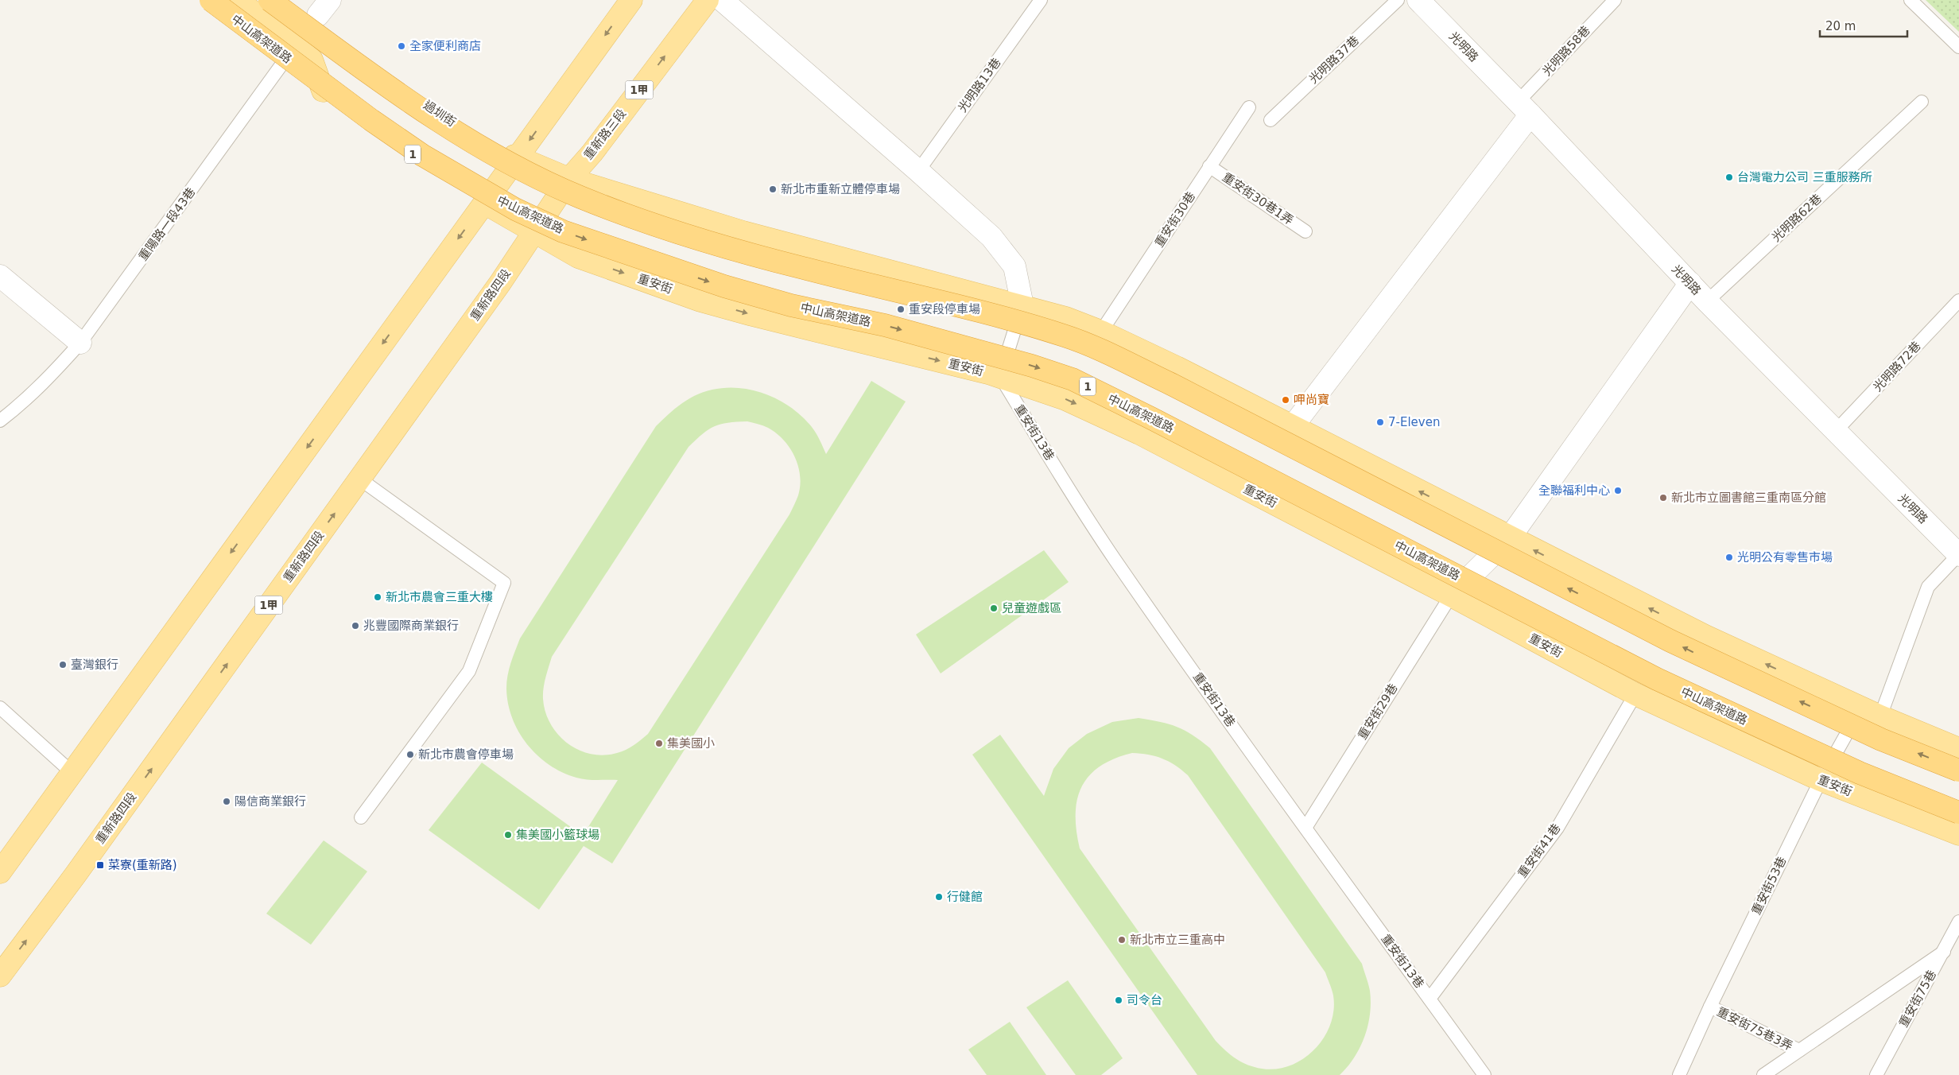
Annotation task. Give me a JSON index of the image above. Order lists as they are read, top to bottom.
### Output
{
  "streets": {
    "highway": ["中山高架道路", "1"],
    "main road": [
      "1甲",
      "過圳街",
      "重新路三段",
      "重安街",
      "重新路四段"
    ],
    "street": ["光明路"],
    "lane": [
      "光明路58巷",
      "光明路37巷",
      "光明路13巷",
      "重安街30巷1弄",
      "光明路62巷",
      "重安街30巷",
      "重陽路一段43巷",
      "光明路72巷",
      "重安街13巷",
      "重安街29巷",
      "重安街41巷",
      "重安街53巷",
      "重安街75巷",
      "重安街75巷3弄"
    ]
  },
  "crossings": [
    ["光明路", "光明路58巷"],
    ["光明路", "光明路62巷"],
    ["光明路", "光明路72巷"],
    ["過圳街", "重新路三段"],
    ["過圳街", "1"],
    ["重新路三段", "1"],
    ["重新路三段", "重安街"],
    ["重新路三段", "重新路四段"],
    ["1", "重陽路一段43巷"],
    ["1", "重安街"],
    ["1", "重新路四段"],
    ["重安街30巷1弄", "重安街30巷"],
    ["重安街", "重新路四段"],
    ["重安街", "重安街13巷"],
    ["重安街", "重安街29巷"],
    ["重安街", "重安街41巷"],
    ["重安街", "重安街53巷"],
    ["重安街13巷", "重安街29巷"],
    ["重安街13巷", "重安街41巷"],
    ["重安街53巷", "重安街75巷3弄"]
  ],
  "places": {
    "other": [
      "全家便利商店",
      "台灣電力公司 三重服務所",
      "新北市重新立體停車場",
      "重安段停車場",
      "呷尚寶",
      "7-Eleven",
      "全聯福利中心",
      "新北市立圖書館三重南區分館",
      "光明公有零售市場",
      "新北市農會三重大樓",
      "兒童遊戲區",
      "兆豐國際商業銀行",
      "臺灣銀行",
      "集美國小",
      "新北市農會停車場",
      "陽信商業銀行",
      "集美國小籃球場",
      "行健館",
      "新北市立三重高中",
      "司令台"
    ],
    "transit": ["菜寮(重新路)"]
  },
  "scale_bar": "20 m"
}
